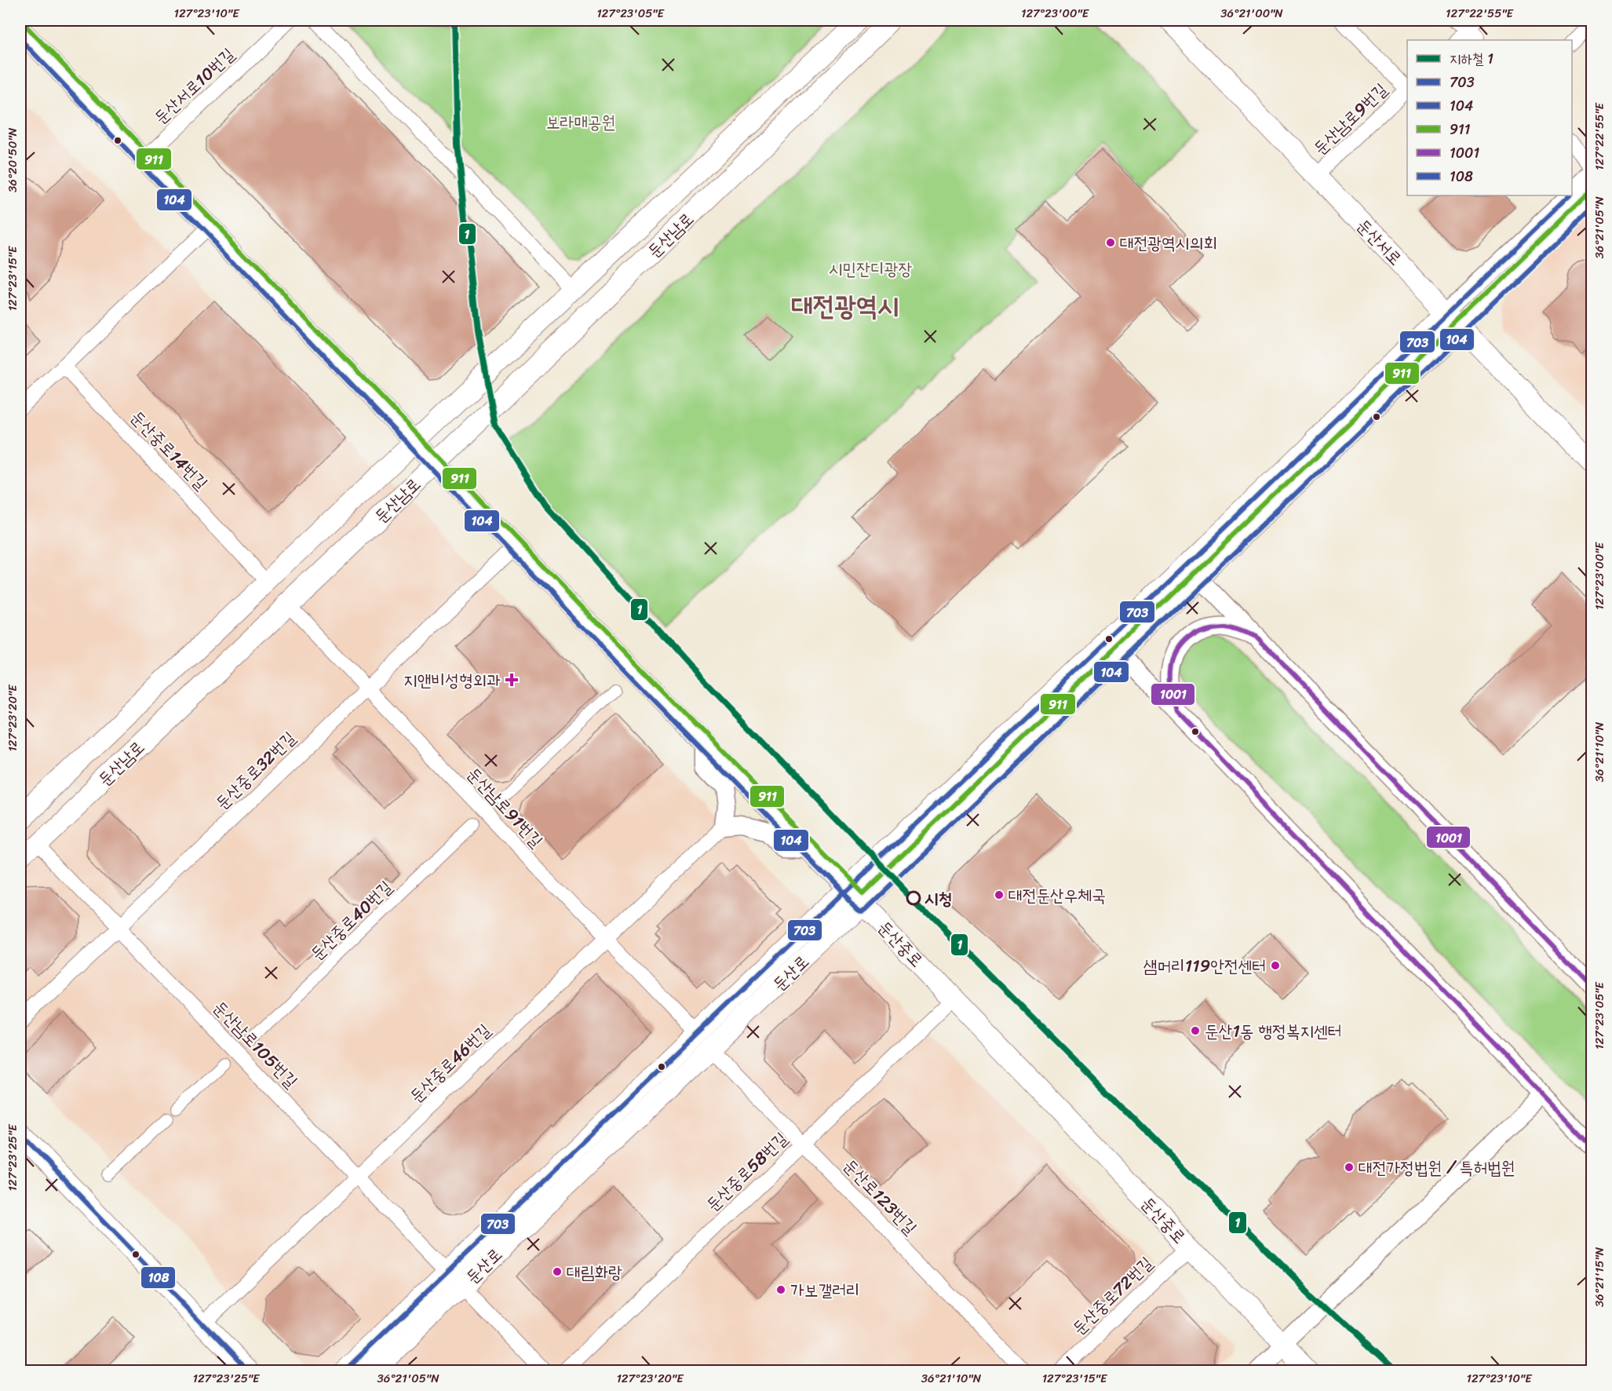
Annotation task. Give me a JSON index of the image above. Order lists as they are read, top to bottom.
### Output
{
  "streets": {
    "main road": [
      "둔산남로",
      "둔산서로",
      "둔산중로",
      "둔산로"
    ],
    "street": [
      "둔산서로10번길",
      "둔산남로9번길",
      "둔산중로14번길",
      "둔산중로32번길",
      "둔산남로91번길",
      "둔산중로40번길",
      "둔산남로105번길",
      "둔산중로46번길",
      "둔산중로58번길",
      "둔산로123번길",
      "둔산중로72번길"
    ]
  },
  "crossings": [
    ["둔산서로10번길", "둔산중로"],
    ["둔산남로9번길", "둔산서로"],
    ["둔산남로", "둔산중로14번길"],
    ["둔산남로", "둔산남로91번길"],
    ["둔산남로", "둔산중로"],
    ["둔산남로", "둔산남로105번길"],
    ["둔산서로", "둔산로"],
    ["둔산중로32번길", "둔산남로91번길"],
    ["둔산중로32번길", "둔산중로"],
    ["둔산중로32번길", "둔산남로105번길"],
    ["둔산남로91번길", "둔산로"],
    ["둔산남로91번길", "둔산중로46번길"],
    ["둔산중로", "둔산로"],
    ["둔산중로", "둔산중로58번길"],
    ["둔산중로", "둔산중로72번길"],
    ["둔산로", "둔산남로105번길"],
    ["둔산로", "둔산로123번길"],
    ["둔산남로105번길", "둔산중로46번길"],
    ["둔산중로58번길", "둔산로123번길"]
  ],
  "districts": ["대전광역시"],
  "parks": ["보라매공원", "시민잔디광장"],
  "places": {
    "other": [
      "대전광역시의회",
      "대전둔산우체국",
      "시청",
      "샘머리119안전센터",
      "둔산1동 행정복지센터",
      "대전가정법원 / 특허법원",
      "대림화랑",
      "가보갤러리"
    ],
    "health": ["지앤비성형외과"]
  },
  "lines": [
    "metro line 1",
    "transit line 911",
    "transit line 104",
    "transit line 703",
    "transit line 1001",
    "transit line 108"
  ],
  "legend": [
    "지하철 1",
    "703",
    "104",
    "911",
    "1001",
    "108"
  ],
  "coordinates": [
    "127°23'10\"E",
    "127°23'05\"E",
    "127°23'00\"E",
    "36°21'00\"N",
    "127°22'55\"E",
    "36°20'50\"N",
    "36°21'05\"N",
    "127°23'15\"E",
    "127°23'20\"E",
    "36°21'10\"N",
    "127°23'25\"E",
    "36°21'15\"N"
  ]
}
